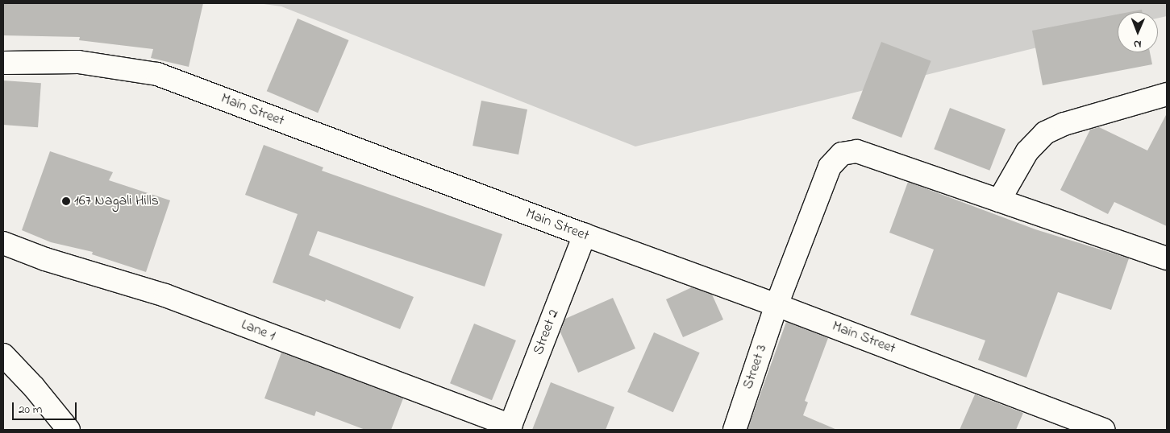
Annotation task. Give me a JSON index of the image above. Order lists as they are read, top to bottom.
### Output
{
  "streets": {
    "street": [
      "Main Street",
      "Lane 1",
      "Street 2",
      "Street 3"
    ]
  },
  "crossings": [
    ["Main Street", "Street 2"],
    ["Main Street", "Street 3"],
    ["Lane 1", "Street 2"]
  ],
  "places": ["167 Nagali Hills"],
  "scale_bar": "20 m",
  "north": "bottom"
}
